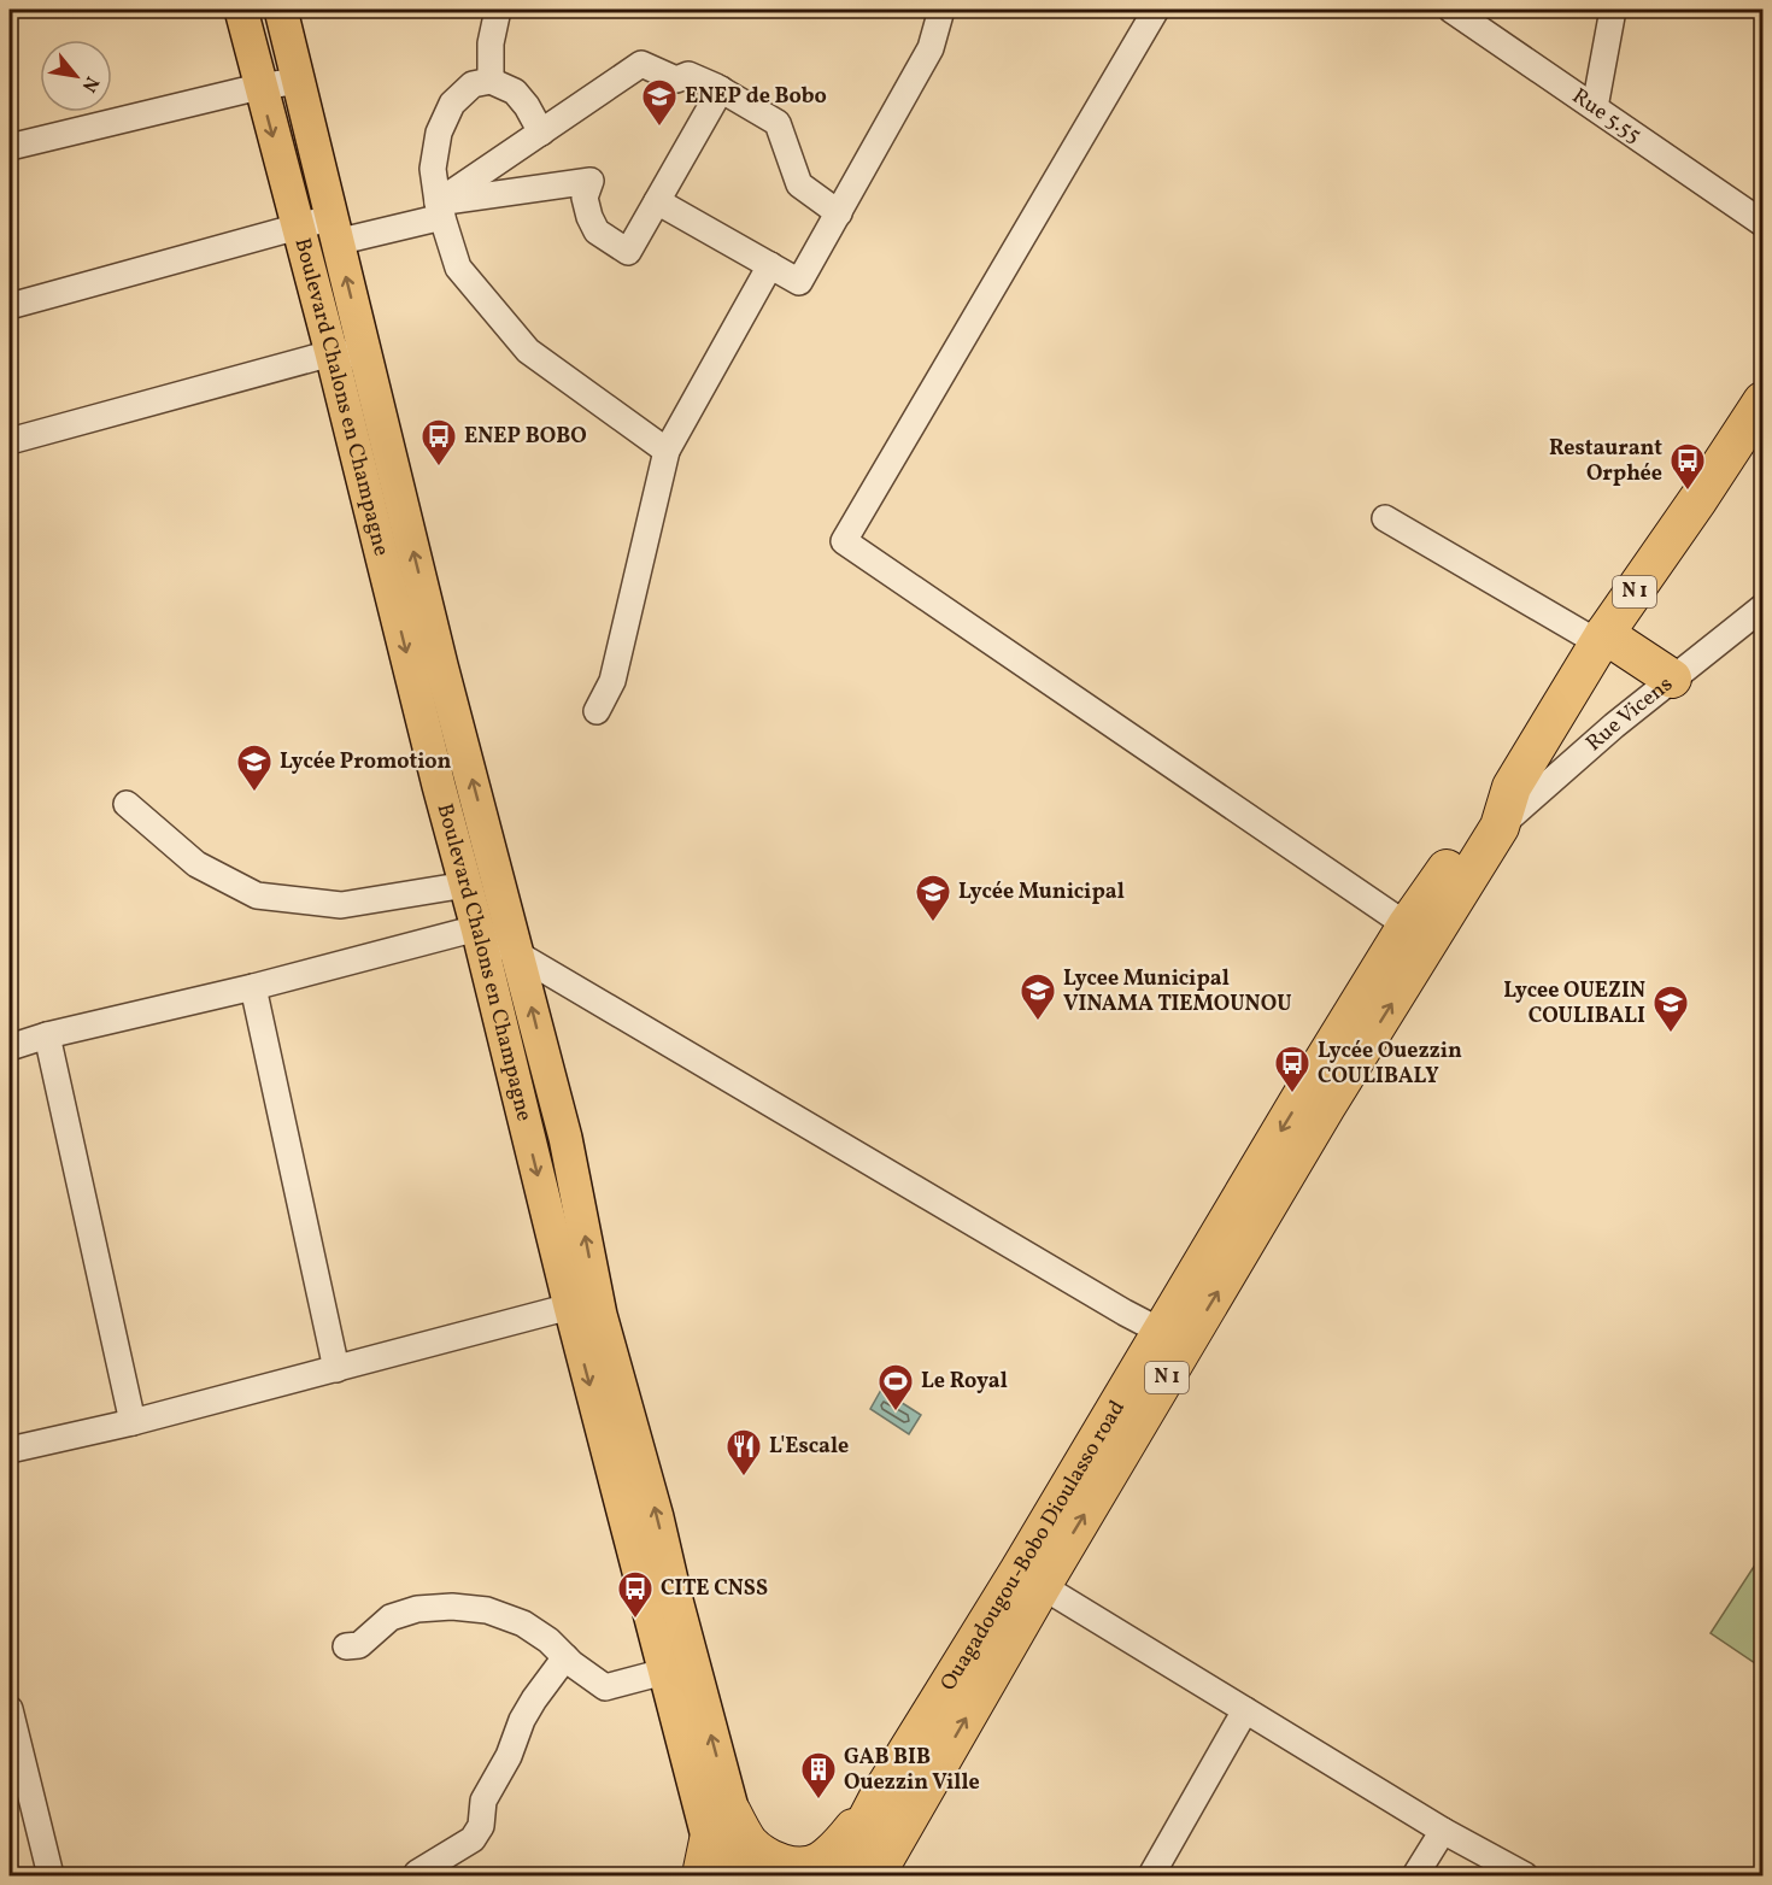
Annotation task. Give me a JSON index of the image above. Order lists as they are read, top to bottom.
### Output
{
  "streets": {
    "highway": ["N 1", "Ouagadougou-Bobo Dioulasso road"],
    "main road": ["Boulevard Chalons en Champagne"],
    "street": ["Rue 5.55", "Rue Vicens"]
  },
  "crossings": [
    ["N 1", "Ouagadougou-Bobo Dioulasso road"],
    ["Rue Vicens", "Ouagadougou-Bobo Dioulasso road"]
  ],
  "places": {
    "school or university": [
      "ENEP de Bobo",
      "Lycée Promotion",
      "Lycée Municipal",
      "Lycee Municipal VINAMA TIEMOUNOU",
      "Lycee OUEZIN COULIBALI"
    ],
    "bus stop": [
      "ENEP BOBO",
      "Restaurant Orphée",
      "Lycée Ouezzin COULIBALY",
      "CITE CNSS"
    ],
    "sports": ["Le Royal"],
    "restaurant": ["L'Escale"],
    "building": ["GAB BIB Ouezzin Ville"]
  },
  "north": "bottom right"
}
